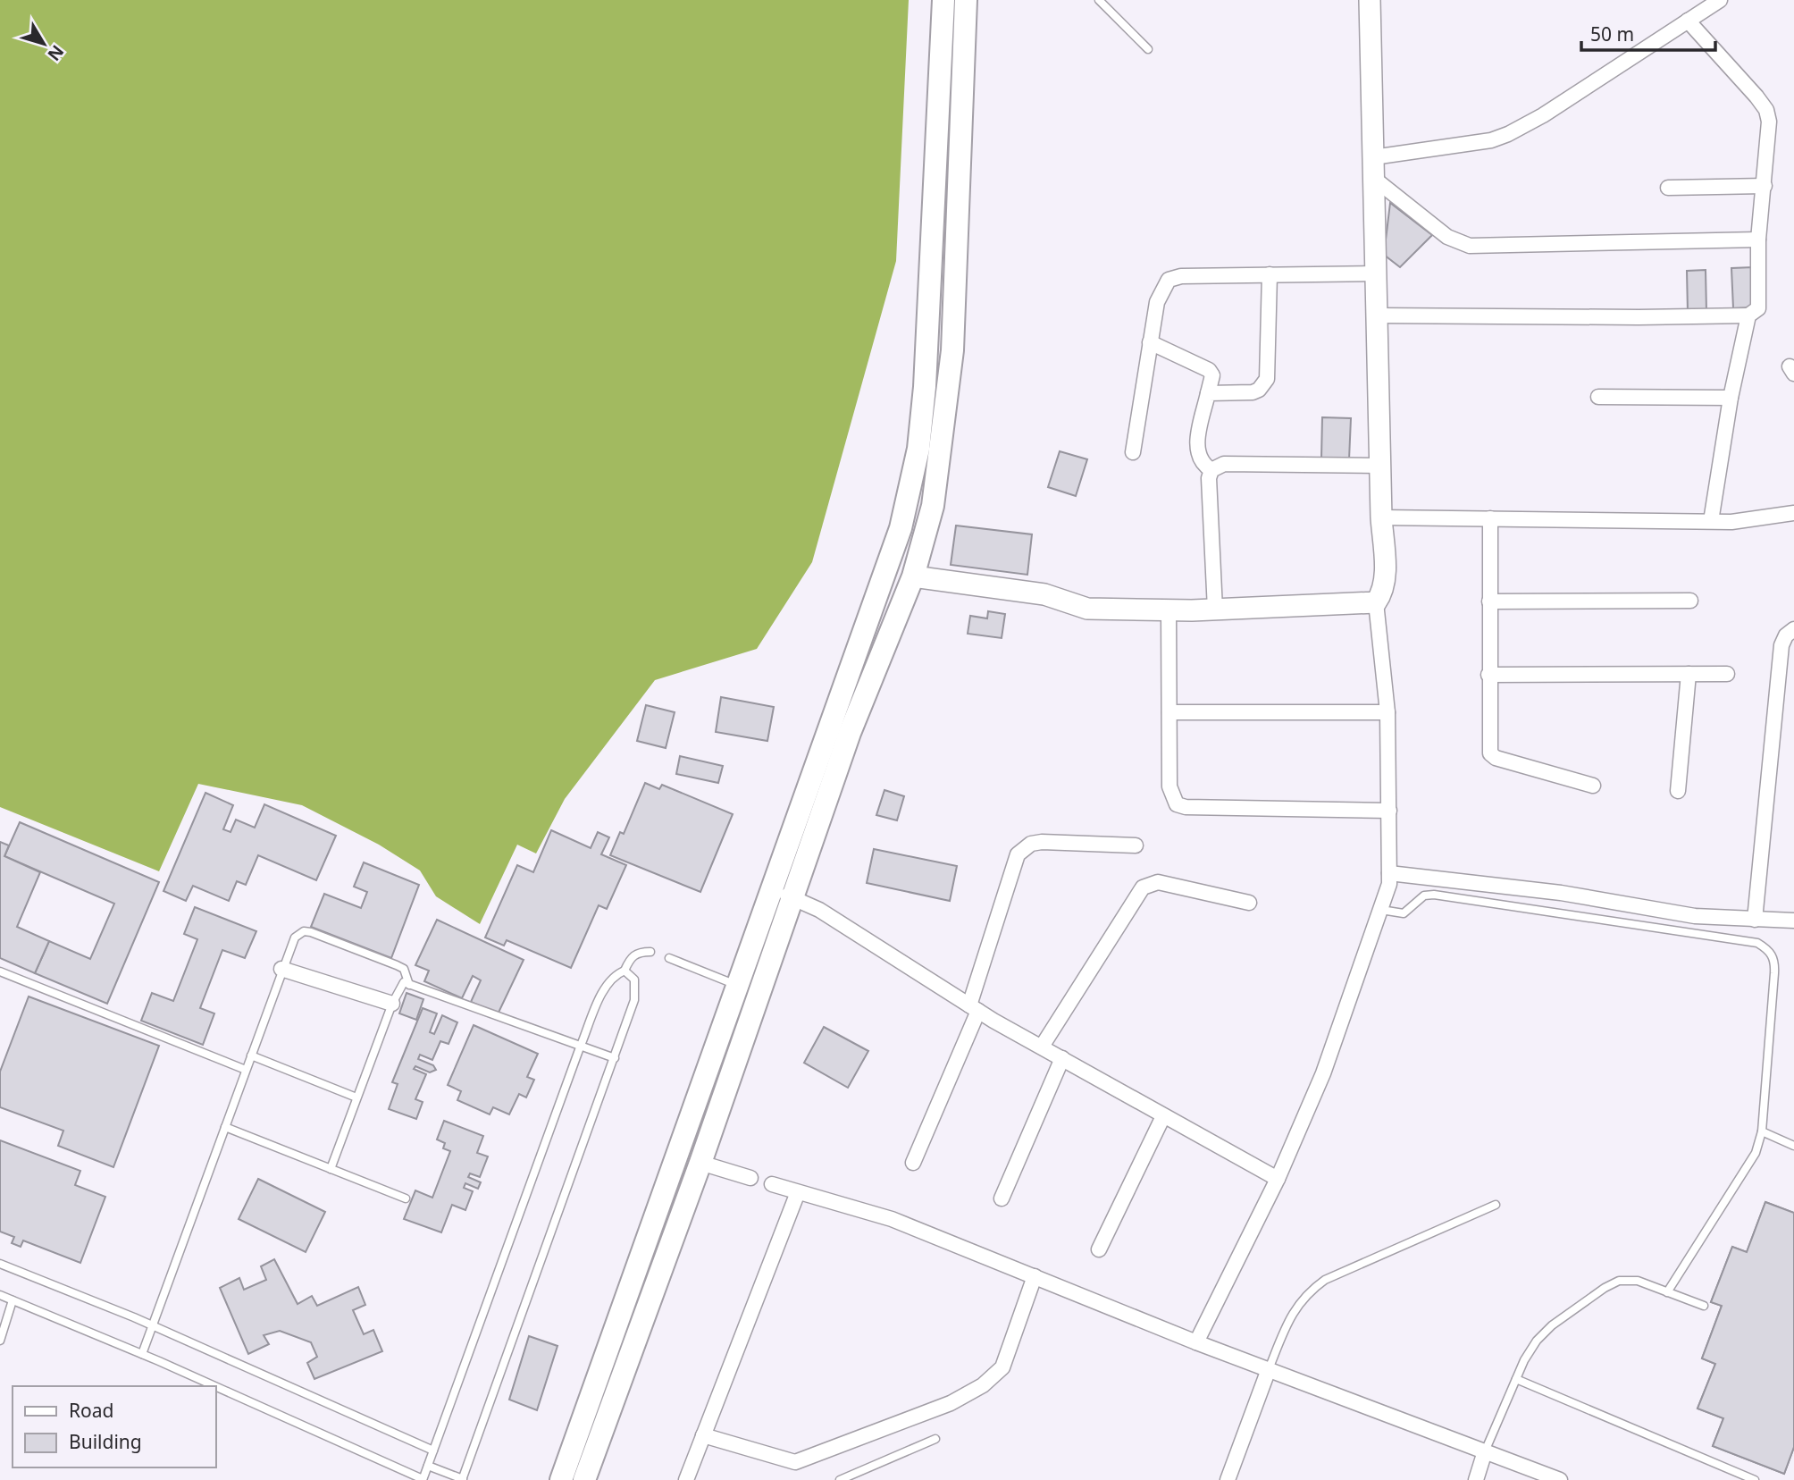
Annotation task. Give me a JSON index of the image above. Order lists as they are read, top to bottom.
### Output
{
  "legend": ["Road", "Building"],
  "scale_bar": "50 m",
  "north": "bottom right"
}
